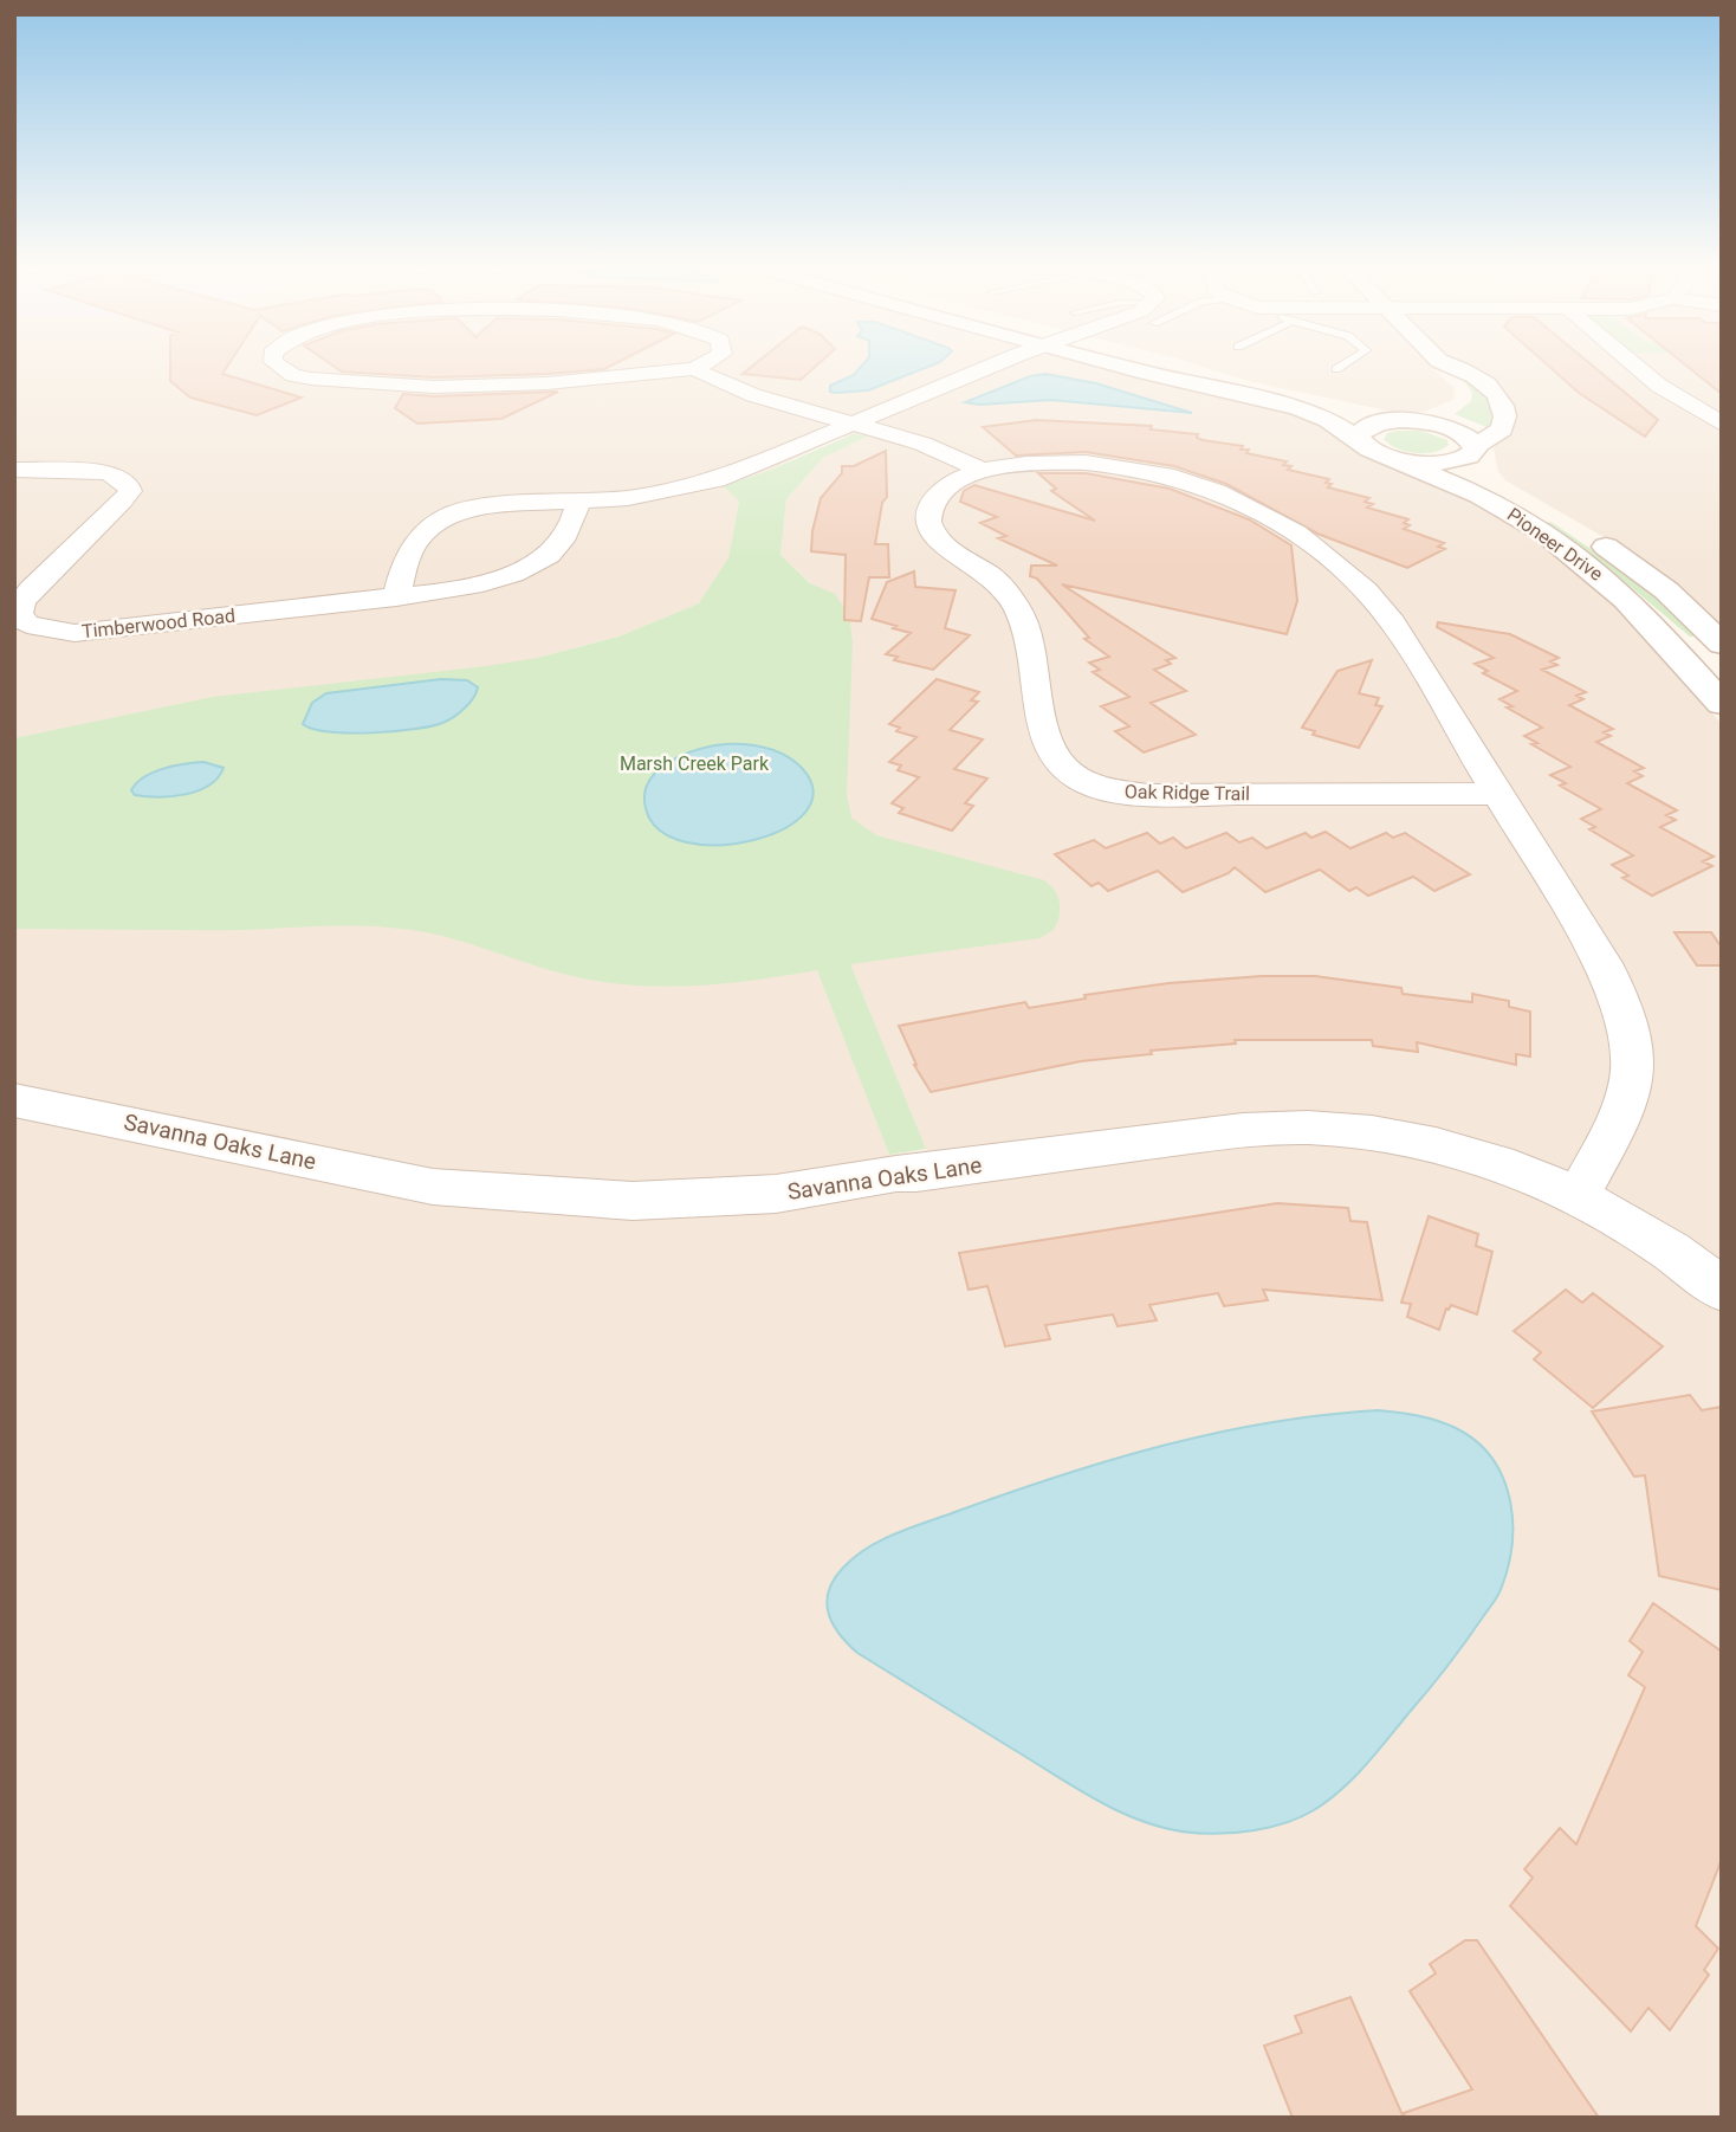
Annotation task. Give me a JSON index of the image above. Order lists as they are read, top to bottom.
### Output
{
  "streets": {
    "street": [
      "Pioneer Drive",
      "Timberwood Road",
      "Oak Ridge Trail",
      "Savanna Oaks Lane"
    ]
  },
  "crossings": [
    ["Oak Ridge Trail", "Savanna Oaks Lane"]
  ],
  "parks": ["Marsh Creek Park"]
}
